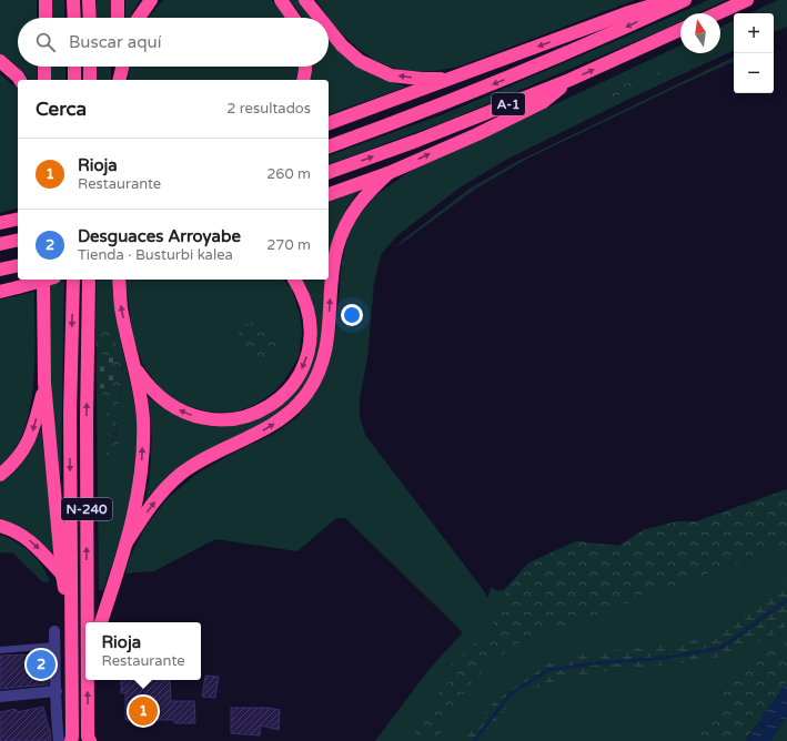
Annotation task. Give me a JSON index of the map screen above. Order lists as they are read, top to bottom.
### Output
{
  "streets": {
    "highway": ["A-1", "N-240"]
  },
  "north": "top",
  "page": {
    "map_buttons": ["+", "−"],
    "search": "Buscar aquí",
    "heading": ["Cerca", "2 resultados"],
    "list": [
      {
        "mark": "1",
        "name": "Rioja",
        "note": "Restaurante",
        "value": "260 m"
      },
      {
        "mark": "2",
        "name": "Desguaces Arroyabe",
        "note": "Tienda · Busturbi kalea",
        "value": "270 m"
      }
    ],
    "popup": ["Rioja", "Restaurante"],
    "pins": ["2", "1"]
  }
}
